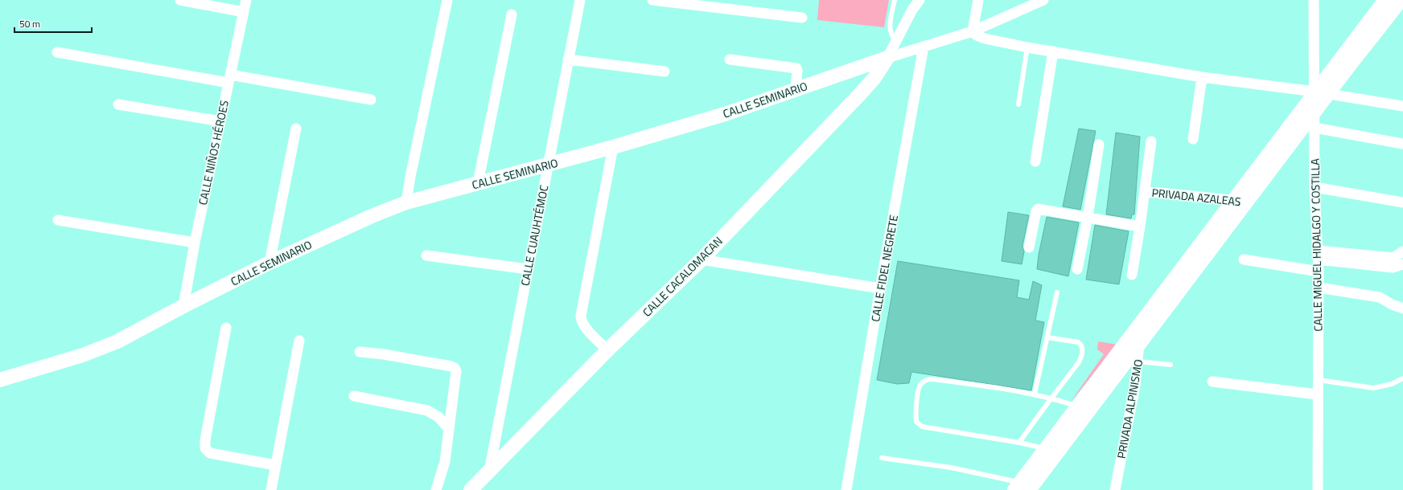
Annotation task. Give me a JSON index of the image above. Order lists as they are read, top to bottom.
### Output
{
  "streets": {
    "street": [
      "CALLE SEMINARIO",
      "CALLE NIÑOS HÉROES",
      "PRIVADA AZALEAS",
      "CALLE CUAUHTÉMOC",
      "CALLE MIGUEL HIDALGO Y COSTILLA",
      "CALLE FIDEL NEGRETE",
      "CALLE CACALOMACAN",
      "PRIVADA ALPINISMO"
    ]
  },
  "crossings": [
    ["CALLE SEMINARIO", "CALLE NIÑOS HÉROES"],
    ["CALLE SEMINARIO", "CALLE CUAUHTÉMOC"],
    ["CALLE SEMINARIO", "CALLE FIDEL NEGRETE"],
    ["CALLE SEMINARIO", "CALLE CACALOMACAN"],
    ["CALLE CUAUHTÉMOC", "CALLE CACALOMACAN"]
  ],
  "scale_bar": "50 m"
}
